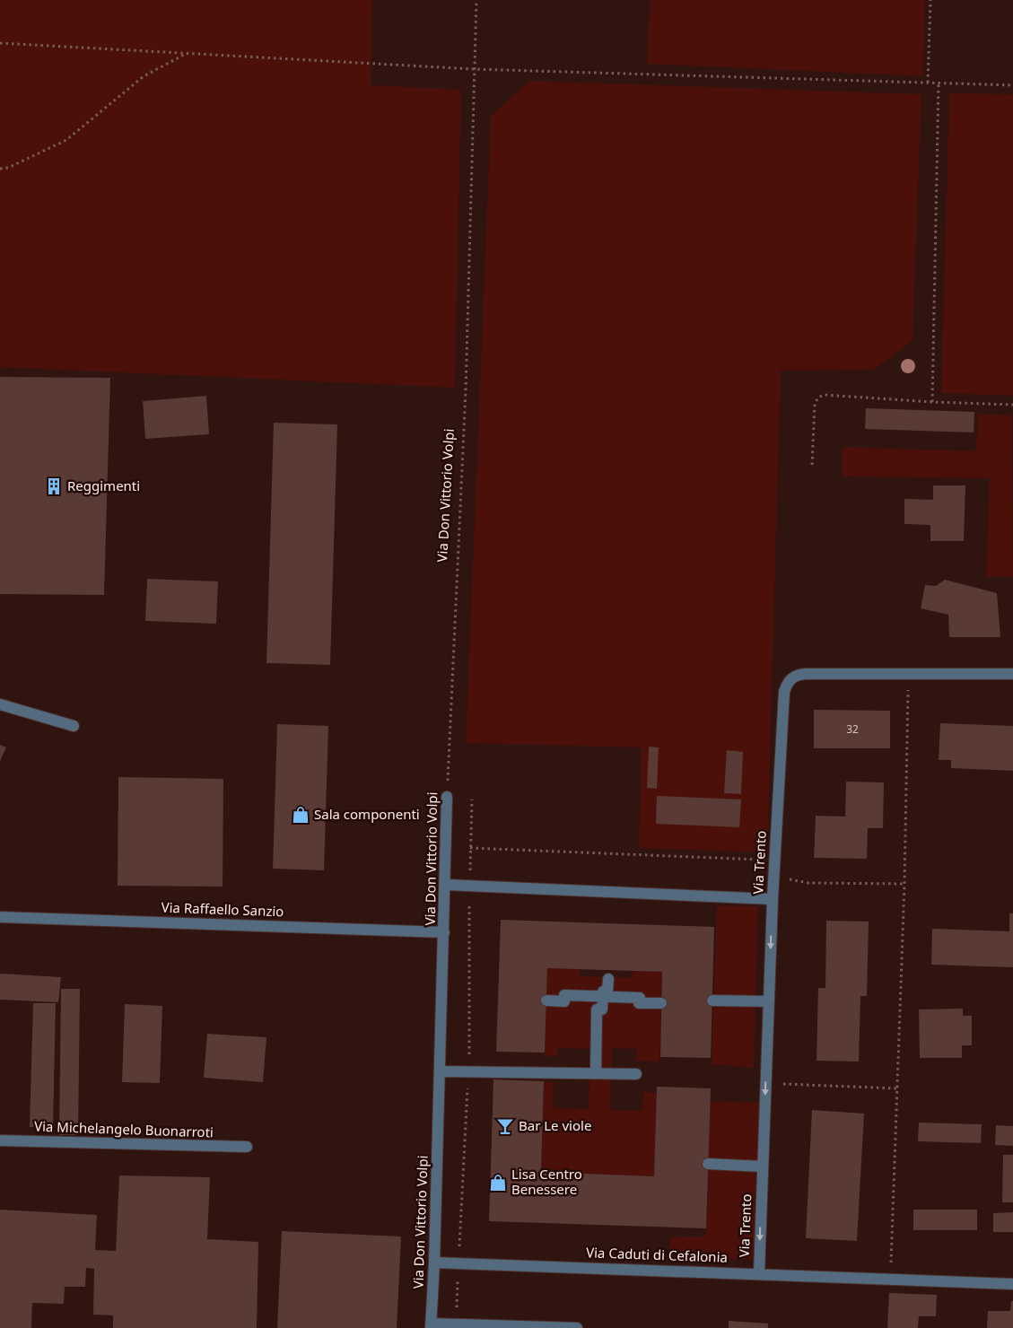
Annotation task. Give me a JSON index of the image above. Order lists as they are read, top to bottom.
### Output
{
  "streets": {
    "street": [
      "Via Don Vittorio Volpi",
      "Via Trento",
      "Via Raffaello Sanzio",
      "Via Michelangelo Buonarroti",
      "Via Caduti di Cefalonia"
    ]
  },
  "crossings": [
    ["Via Don Vittorio Volpi", "Via Raffaello Sanzio"],
    ["Via Don Vittorio Volpi", "Via Caduti di Cefalonia"],
    ["Via Trento", "Via Caduti di Cefalonia"]
  ],
  "one_way": ["Via Trento"],
  "places": {
    "building": ["Reggimenti"],
    "shop": ["Sala componenti", "Lisa Centro Benessere"],
    "bar": ["Bar Le viole"]
  },
  "house_numbers": ["32"]
}
